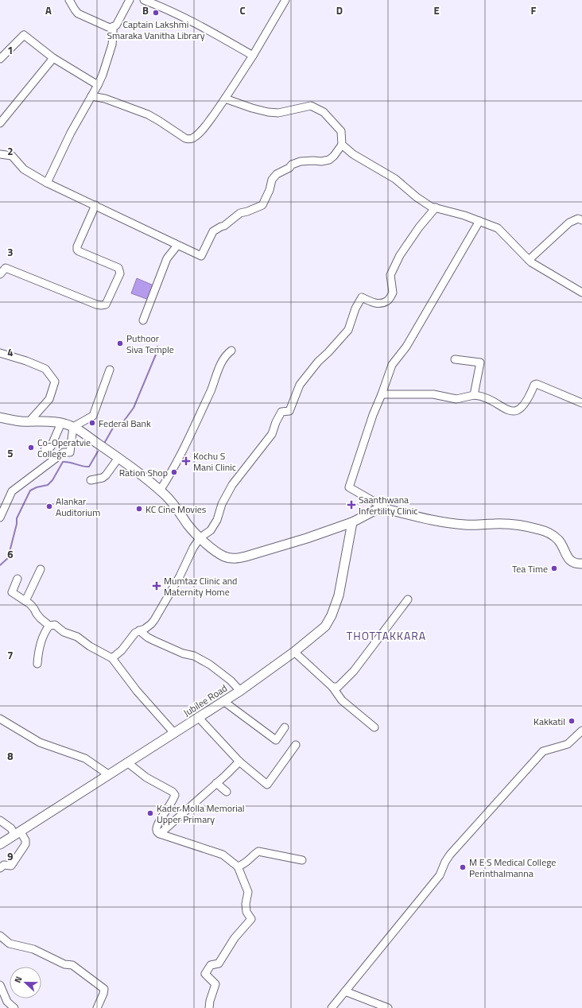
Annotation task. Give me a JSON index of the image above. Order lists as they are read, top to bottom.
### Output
{
  "streets": {
    "main road": ["Jubilee Road"]
  },
  "districts": ["THOTTAKKARA"],
  "places": {
    "other": [
      "Captain Lakshmi Smaraka Vanitha Library",
      "Puthoor Siva Temple",
      "Federal Bank",
      "Co-Operatvie College",
      "Ration Shop",
      "Alankar Auditorium",
      "KC Cine Movies",
      "Tea Time",
      "Kakkatil",
      "Kader Molla Memorial Upper Primary",
      "M E S Medical College Perinthalmanna"
    ],
    "health": ["Kochu S Mani Clinic", "Saanthwana Infertility Clinic", "Mumtaz Clinic and Maternity Home"]
  },
  "north": "left",
  "grid": {
    "columns": [
      "A",
      "B",
      "C",
      "D",
      "E",
      "F"
    ],
    "rows": [
      "1",
      "2",
      "3",
      "4",
      "5",
      "6",
      "7",
      "8",
      "9"
    ]
  }
}
